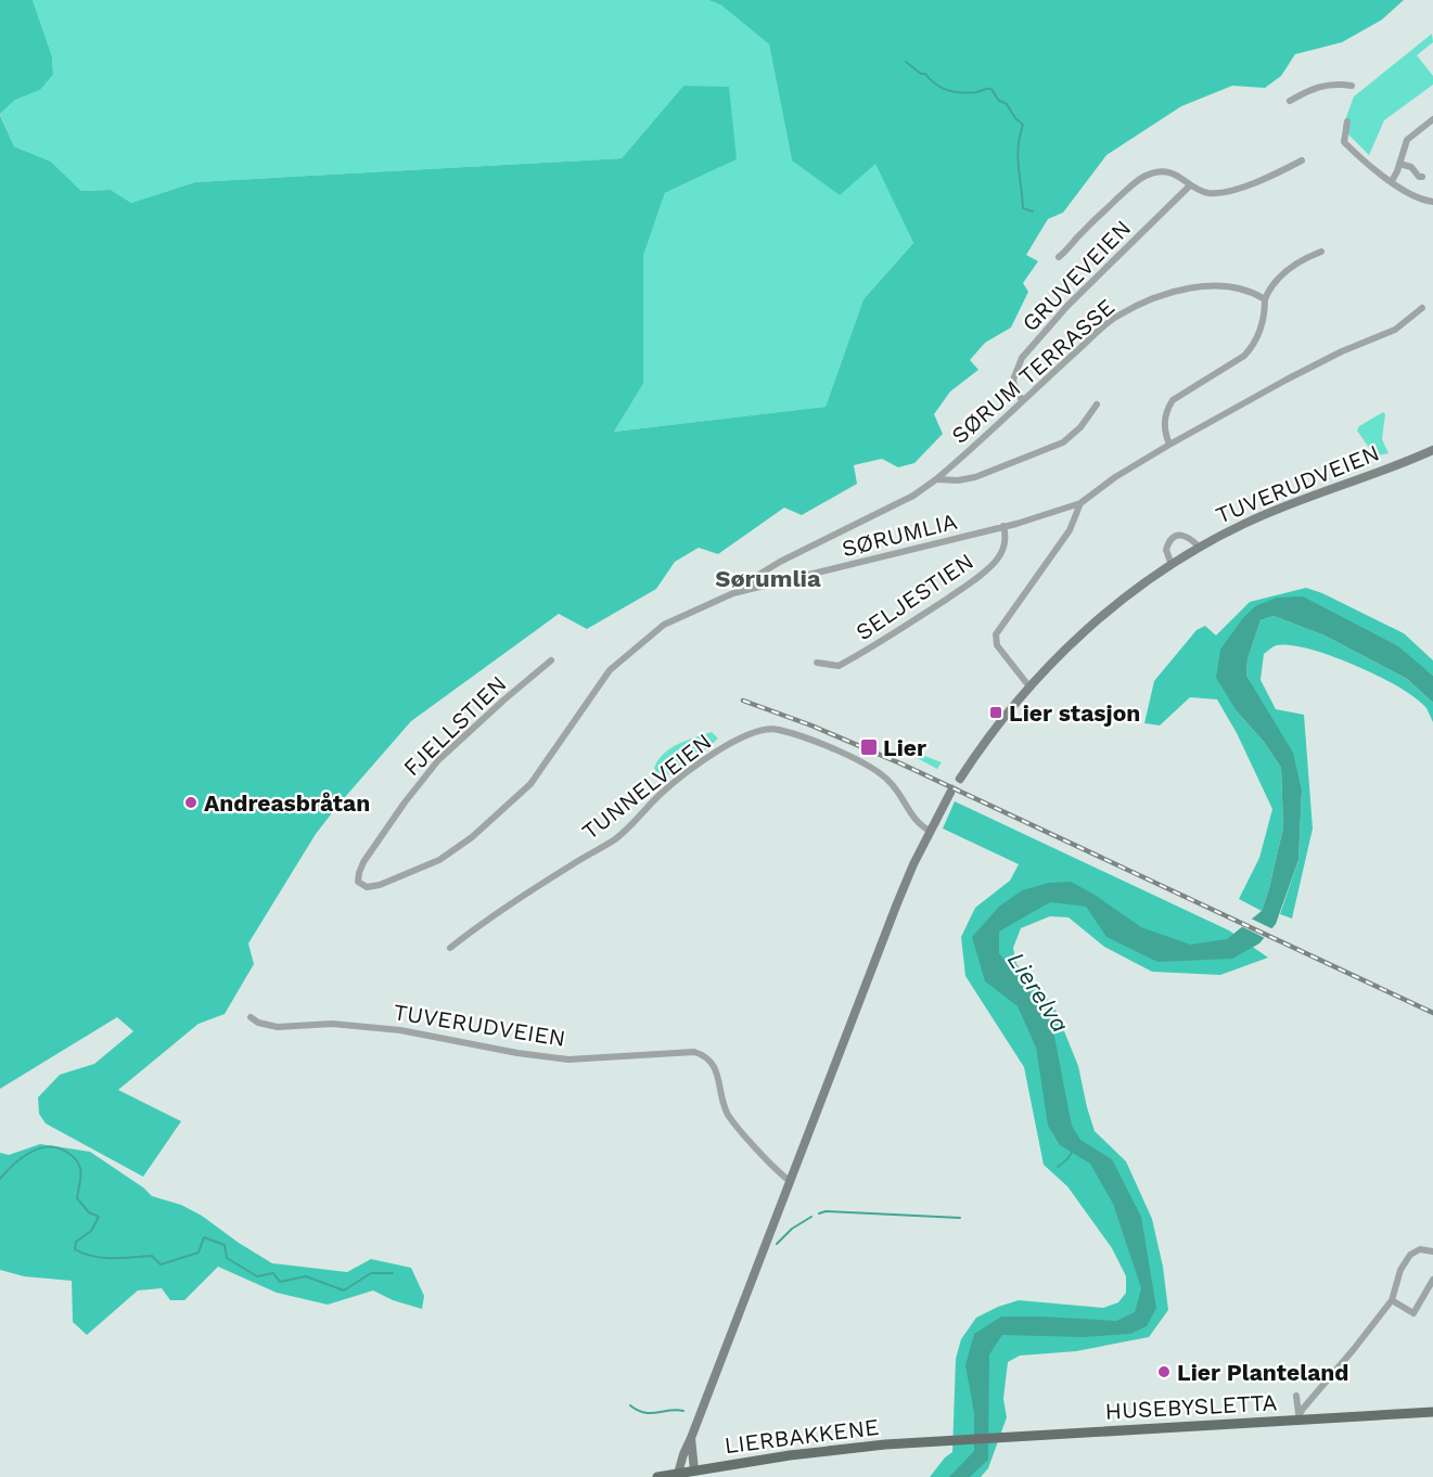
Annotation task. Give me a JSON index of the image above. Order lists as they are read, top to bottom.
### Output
{
  "streets": {
    "main road": ["TUVERUDVEIEN", "HUSEBYSLETTA", "LIERBAKKENE"],
    "street": [
      "GRUVEVEIEN",
      "SØRUM TERRASSE",
      "SØRUMLIA",
      "SELJESTIEN",
      "FJELLSTIEN",
      "TUNNELVEIEN"
    ]
  },
  "crossings": [
    ["GRUVEVEIEN", "SØRUM TERRASSE"],
    ["SØRUM TERRASSE", "SØRUMLIA"],
    ["SØRUMLIA", "SELJESTIEN"],
    ["SØRUMLIA", "FJELLSTIEN"],
    ["HUSEBYSLETTA", "LIERBAKKENE"]
  ],
  "districts": ["Sørumlia"],
  "water": ["Lierelva"],
  "places": {
    "transit": ["Lier stasjon", "Lier"],
    "other": ["Andreasbråtan", "Lier Planteland"]
  }
}
